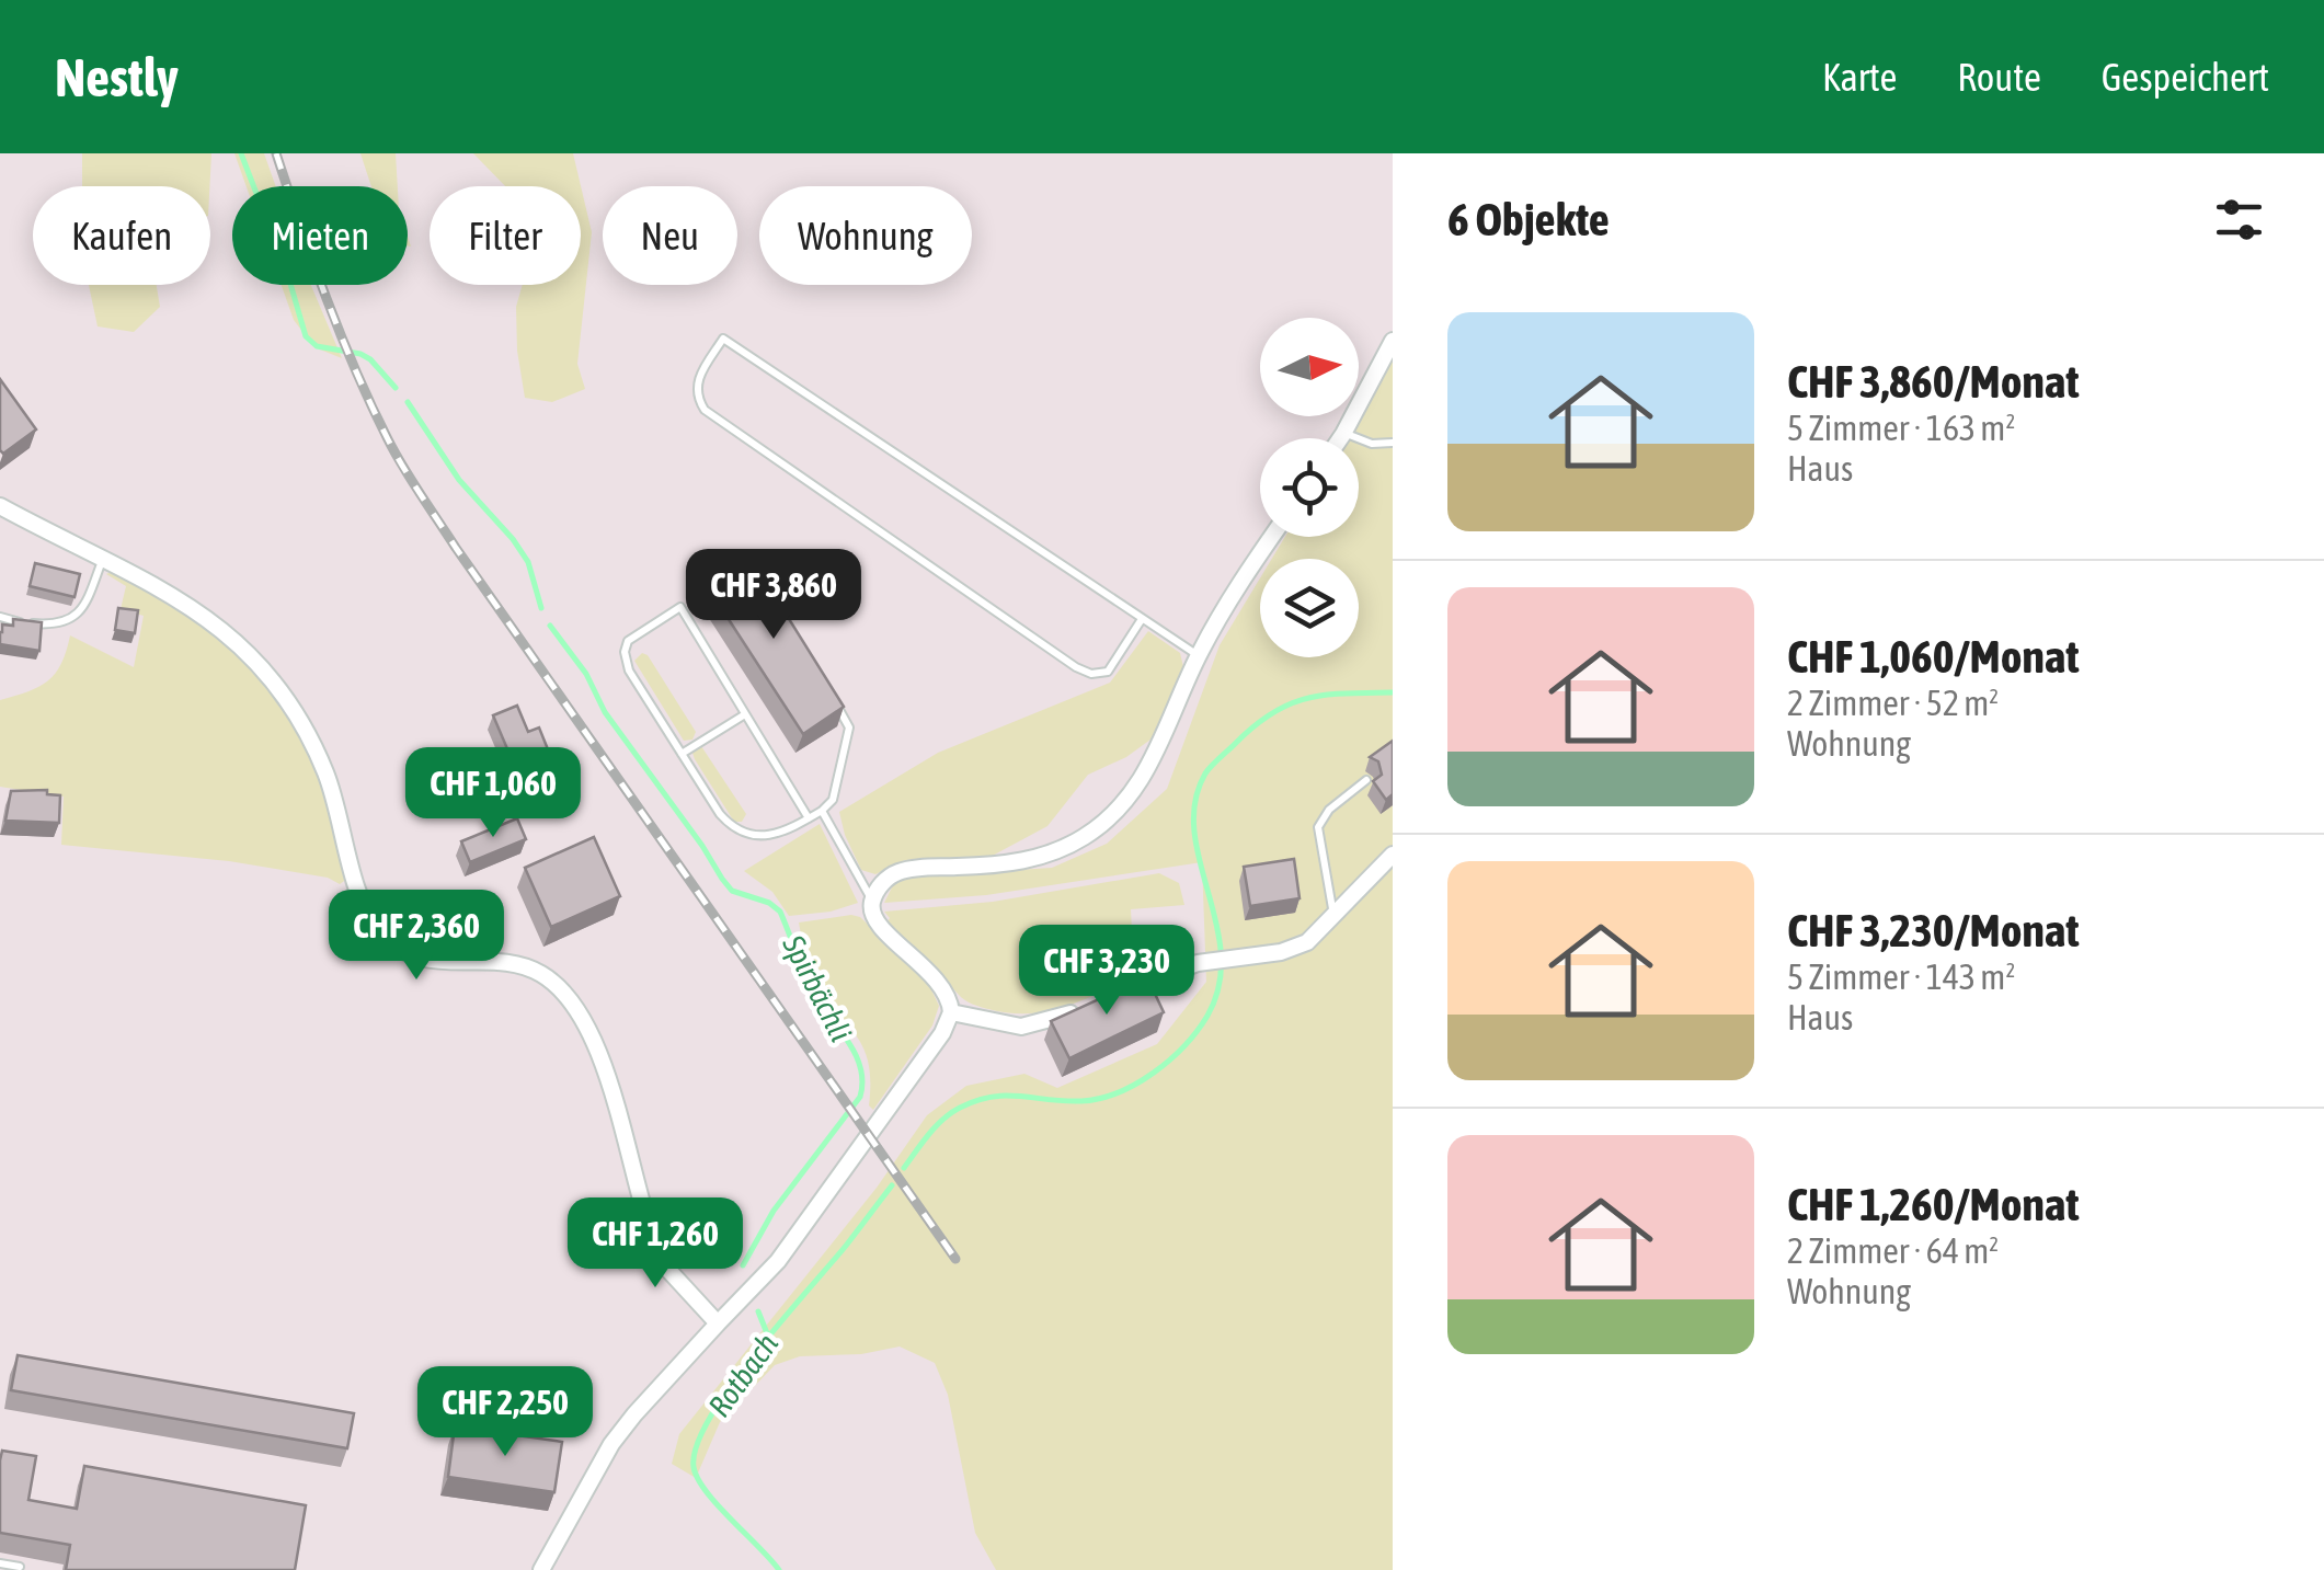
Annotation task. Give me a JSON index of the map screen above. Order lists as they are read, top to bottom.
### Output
{
  "water": ["Spirbächli", "Rotbach"],
  "north": "right",
  "page": {
    "header": "Nestly",
    "nav": ["Karte", "Route", "Gespeichert"],
    "heading": "6 Objekte",
    "chip": [
      "Kaufen",
      "Mieten",
      "Filter",
      "Neu",
      "Wohnung"
    ],
    "list": [
      {
        "name": "CHF 3,860/Monat",
        "note": "5 Zimmer · 163 m² · Haus"
      },
      {
        "name": "CHF 1,060/Monat",
        "note": "2 Zimmer · 52 m² · Wohnung"
      },
      {
        "name": "CHF 3,230/Monat",
        "note": "5 Zimmer · 143 m² · Haus"
      },
      {
        "name": "CHF 1,260/Monat",
        "note": "2 Zimmer · 64 m² · Wohnung"
      }
    ],
    "price": [
      "CHF 3,860",
      "CHF 1,060",
      "CHF 2,360",
      "CHF 3,230",
      "CHF 1,260",
      "CHF 2,250"
    ]
  }
}
